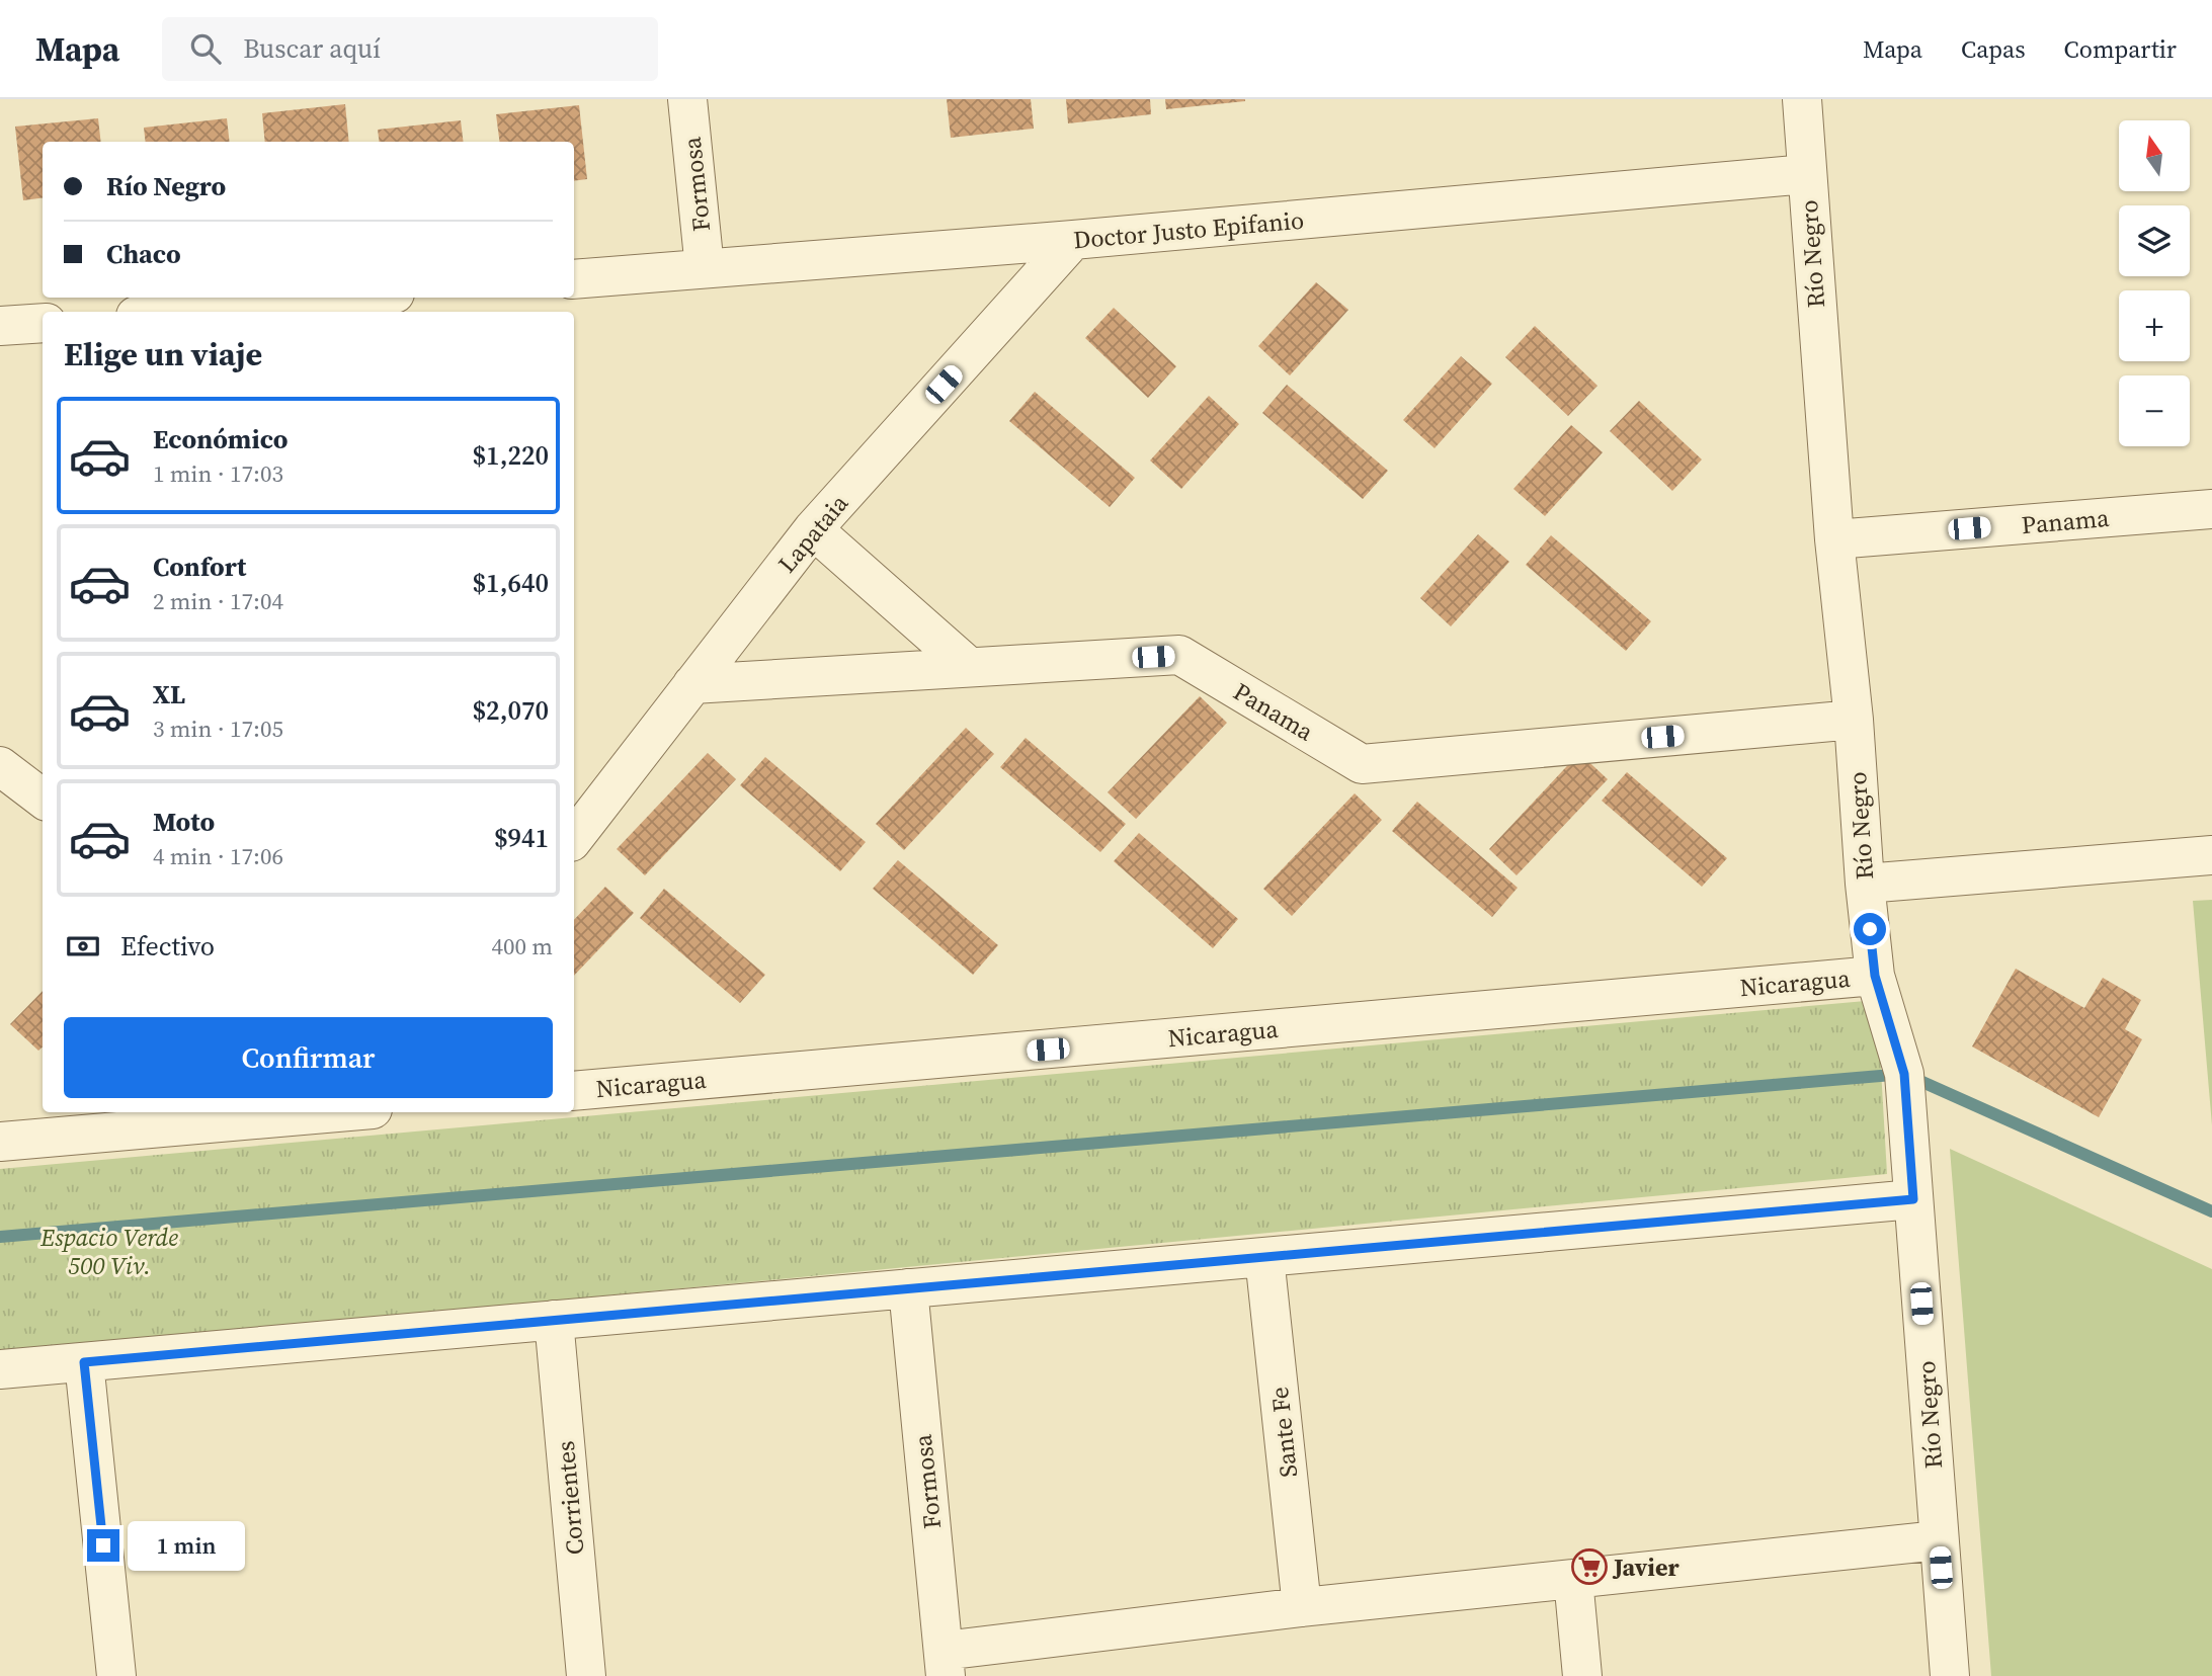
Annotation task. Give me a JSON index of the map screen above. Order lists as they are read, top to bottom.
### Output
{
  "streets": {
    "street": [
      "Formosa",
      "Doctor Justo Epifanio",
      "Río Negro",
      "Panama",
      "Lapataia",
      "Nicaragua",
      "Sante Fe",
      "Corrientes"
    ]
  },
  "crossings": [
    ["Formosa", "Doctor Justo Epifanio"],
    ["Doctor Justo Epifanio", "Río Negro"],
    ["Doctor Justo Epifanio", "Lapataia"],
    ["Río Negro", "Panama"],
    ["Río Negro", "Nicaragua"],
    ["Panama", "Lapataia"]
  ],
  "parks": ["Espacio Verde 500 Viv."],
  "places": {
    "supermarket": ["Javier"]
  },
  "north": "top",
  "page": {
    "header": "Mapa",
    "search": "Buscar aquí",
    "nav": ["Mapa", "Capas", "Compartir"],
    "map_buttons": ["+", "−"],
    "banner": ["Río Negro", "Chaco"],
    "heading": "Elige un viaje",
    "list": [
      {
        "name": "Económico",
        "note": "1 min · 17:03",
        "value": "$1,220"
      },
      {
        "name": "Confort",
        "note": "2 min · 17:04",
        "value": "$1,640"
      },
      {
        "name": "XL",
        "note": "3 min · 17:05",
        "value": "$2,070"
      },
      {
        "name": "Moto",
        "note": "4 min · 17:06",
        "value": "$941"
      }
    ],
    "pay": ["Efectivo", "400 m"],
    "buttons": "Confirmar",
    "bubble": "1 min"
  }
}
